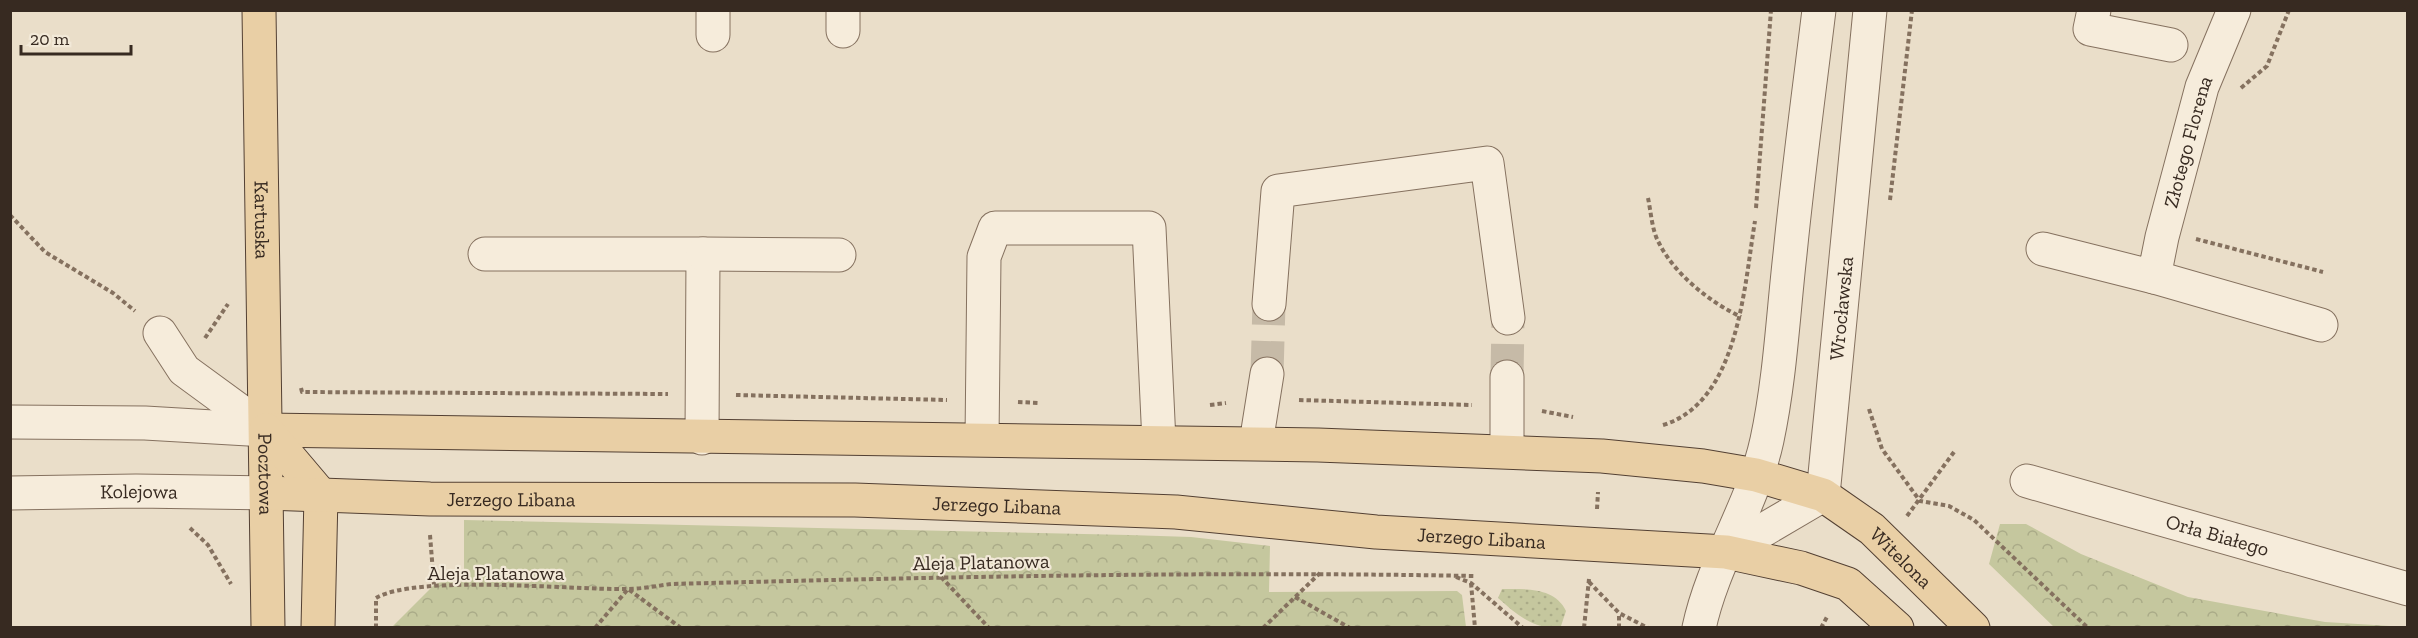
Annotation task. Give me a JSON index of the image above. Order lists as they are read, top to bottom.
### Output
{
  "streets": {
    "main road": [
      "Kartuska",
      "Pocztowa",
      "Jerzego Libana",
      "Witelona"
    ],
    "street": [
      "Złotego Florena",
      "Wrocławska",
      "Kolejowa",
      "Orła Białego"
    ],
    "path": ["Aleja Platanowa"]
  },
  "crossings": [
    ["Kartuska", "Pocztowa"],
    ["Wrocławska", "Witelona"],
    ["Pocztowa", "Kolejowa"],
    ["Pocztowa", "Jerzego Libana"],
    ["Kolejowa", "Jerzego Libana"]
  ],
  "scale_bar": "20 m"
}
